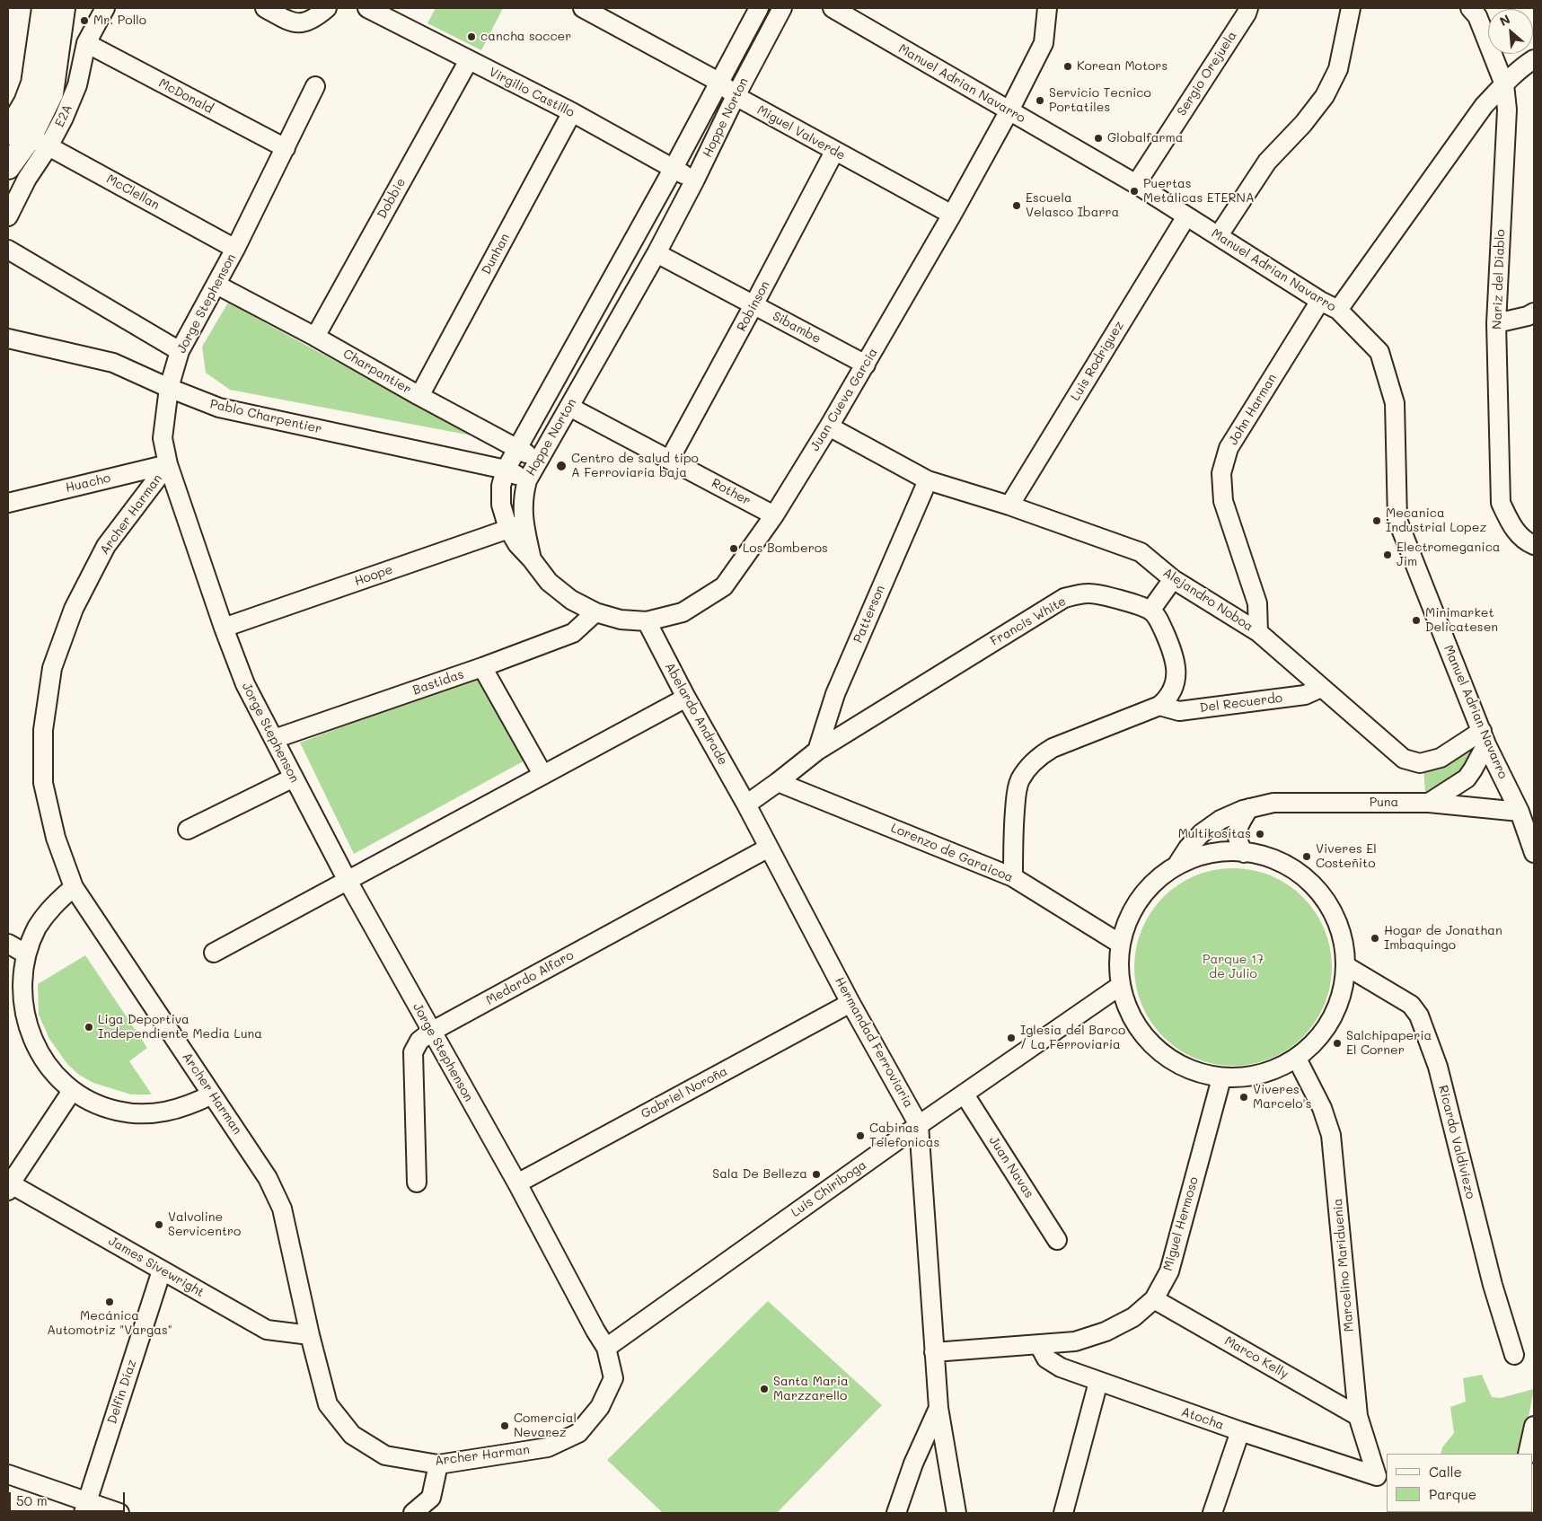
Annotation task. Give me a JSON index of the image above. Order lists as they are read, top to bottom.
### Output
{
  "streets": {
    "street": [
      "Sergio Orejuela",
      "Manuel Adrian Navarro",
      "Virgilio Castillo",
      "McDonald",
      "E2A",
      "Hoppe Norton",
      "Miguel Valverde",
      "McClellan",
      "Dobbie",
      "Dunhan",
      "Nariz del Diablo",
      "Jorge Stephenson",
      "Robinson",
      "Sibambe",
      "Luis Rodriguez",
      "Charpantier",
      "Juan Cueva Garcia",
      "John Harman",
      "Pablo Charpentier",
      "Huacho",
      "Rother",
      "Archer Harman",
      "Hoope",
      "Alejandro Noboa",
      "Patterson",
      "Francis White",
      "Bastidas",
      "Del Recuerdo",
      "Abelardo Andrade",
      "Puna",
      "Lorenzo de Garaicoa",
      "Medardo Alfaro",
      "Hermandad Ferroviaria",
      "Gabriel Noroña",
      "Ricardo Valdiviezo",
      "Juan Navas",
      "Luis Chiriboga",
      "Miguel Hermoso",
      "Marcelino Mariduenia",
      "James Sivewright",
      "Marco Kelly",
      "Delfin Díaz",
      "Atocha"
    ]
  },
  "crossings": [
    ["Sergio Orejuela", "Manuel Adrian Navarro"],
    ["Manuel Adrian Navarro", "Luis Rodriguez"],
    ["Manuel Adrian Navarro", "Juan Cueva Garcia"],
    ["Manuel Adrian Navarro", "John Harman"],
    ["Manuel Adrian Navarro", "Alejandro Noboa"],
    ["Manuel Adrian Navarro", "Puna"],
    ["Virgilio Castillo", "Hoppe Norton"],
    ["Virgilio Castillo", "Dobbie"],
    ["Virgilio Castillo", "Dunhan"],
    ["McDonald", "E2A"],
    ["McDonald", "Jorge Stephenson"],
    ["E2A", "McClellan"],
    ["Hoppe Norton", "Miguel Valverde"],
    ["Hoppe Norton", "Sibambe"],
    ["Hoppe Norton", "Charpantier"],
    ["Hoppe Norton", "Juan Cueva Garcia"],
    ["Hoppe Norton", "Pablo Charpentier"],
    ["Hoppe Norton", "Rother"],
    ["Hoppe Norton", "Hoope"],
    ["Miguel Valverde", "Robinson"],
    ["Miguel Valverde", "Juan Cueva Garcia"],
    ["McClellan", "Jorge Stephenson"],
    ["Dobbie", "Charpantier"],
    ["Dunhan", "Charpantier"],
    ["Jorge Stephenson", "Charpantier"],
    ["Jorge Stephenson", "Pablo Charpentier"],
    ["Jorge Stephenson", "Huacho"],
    ["Jorge Stephenson", "Archer Harman"],
    ["Jorge Stephenson", "Hoope"],
    ["Jorge Stephenson", "Bastidas"],
    ["Jorge Stephenson", "Medardo Alfaro"],
    ["Jorge Stephenson", "Gabriel Noroña"],
    ["Jorge Stephenson", "Luis Chiriboga"],
    ["Robinson", "Sibambe"],
    ["Robinson", "Rother"],
    ["Sibambe", "Juan Cueva Garcia"],
    ["Luis Rodriguez", "Alejandro Noboa"],
    ["Juan Cueva Garcia", "Rother"],
    ["Juan Cueva Garcia", "Alejandro Noboa"],
    ["Juan Cueva Garcia", "Bastidas"],
    ["Juan Cueva Garcia", "Abelardo Andrade"],
    ["John Harman", "Alejandro Noboa"],
    ["Huacho", "Archer Harman"],
    ["Archer Harman", "Luis Chiriboga"],
    ["Archer Harman", "James Sivewright"],
    ["Alejandro Noboa", "Patterson"],
    ["Alejandro Noboa", "Del Recuerdo"],
    ["Patterson", "Francis White"],
    ["Francis White", "Abelardo Andrade"],
    ["Francis White", "Lorenzo de Garaicoa"],
    ["Francis White", "Hermandad Ferroviaria"],
    ["Abelardo Andrade", "Hermandad Ferroviaria"],
    ["Medardo Alfaro", "Hermandad Ferroviaria"],
    ["Hermandad Ferroviaria", "Gabriel Noroña"],
    ["Hermandad Ferroviaria", "Luis Chiriboga"],
    ["Hermandad Ferroviaria", "Miguel Hermoso"],
    ["Juan Navas", "Luis Chiriboga"],
    ["Miguel Hermoso", "Marco Kelly"],
    ["Miguel Hermoso", "Atocha"],
    ["Marcelino Mariduenia", "Marco Kelly"],
    ["Marcelino Mariduenia", "Atocha"],
    ["James Sivewright", "Delfin Díaz"]
  ],
  "parks": ["Parque 17 de Julio"],
  "places": [
    "Mr. Pollo",
    "cancha soccer",
    "Korean Motors",
    "Servicio Tecnico Portatiles",
    "Globalfarma",
    "Puertas Metálicas ETERNA",
    "Escuela Velasco Ibarra",
    "Centro de salud tipo A Ferroviaria baja",
    "Mecanica Industrial Lopez",
    "Los Bomberos",
    "Electromeganica Jim",
    "Minimarket Delicatesen",
    "Multikositas",
    "Viveres El Costeñito",
    "Hogar de Jonathan Imbaquingo",
    "Liga Deportiva Independiente Media Luna",
    "Iglesia del Barco / La Ferroviaria",
    "Salchipaperia El Corner",
    "Viveres Marcelo's",
    "Cabinas Telefonicas",
    "Sala De Belleza",
    "Valvoline Servicentro",
    "Mecánica Automotriz \"Vargas\"",
    "Santa Maria Marzzarello",
    "Comercial Nevarez"
  ],
  "legend": ["Calle", "Parque"],
  "scale_bar": "50 m",
  "north": "top left"
}
